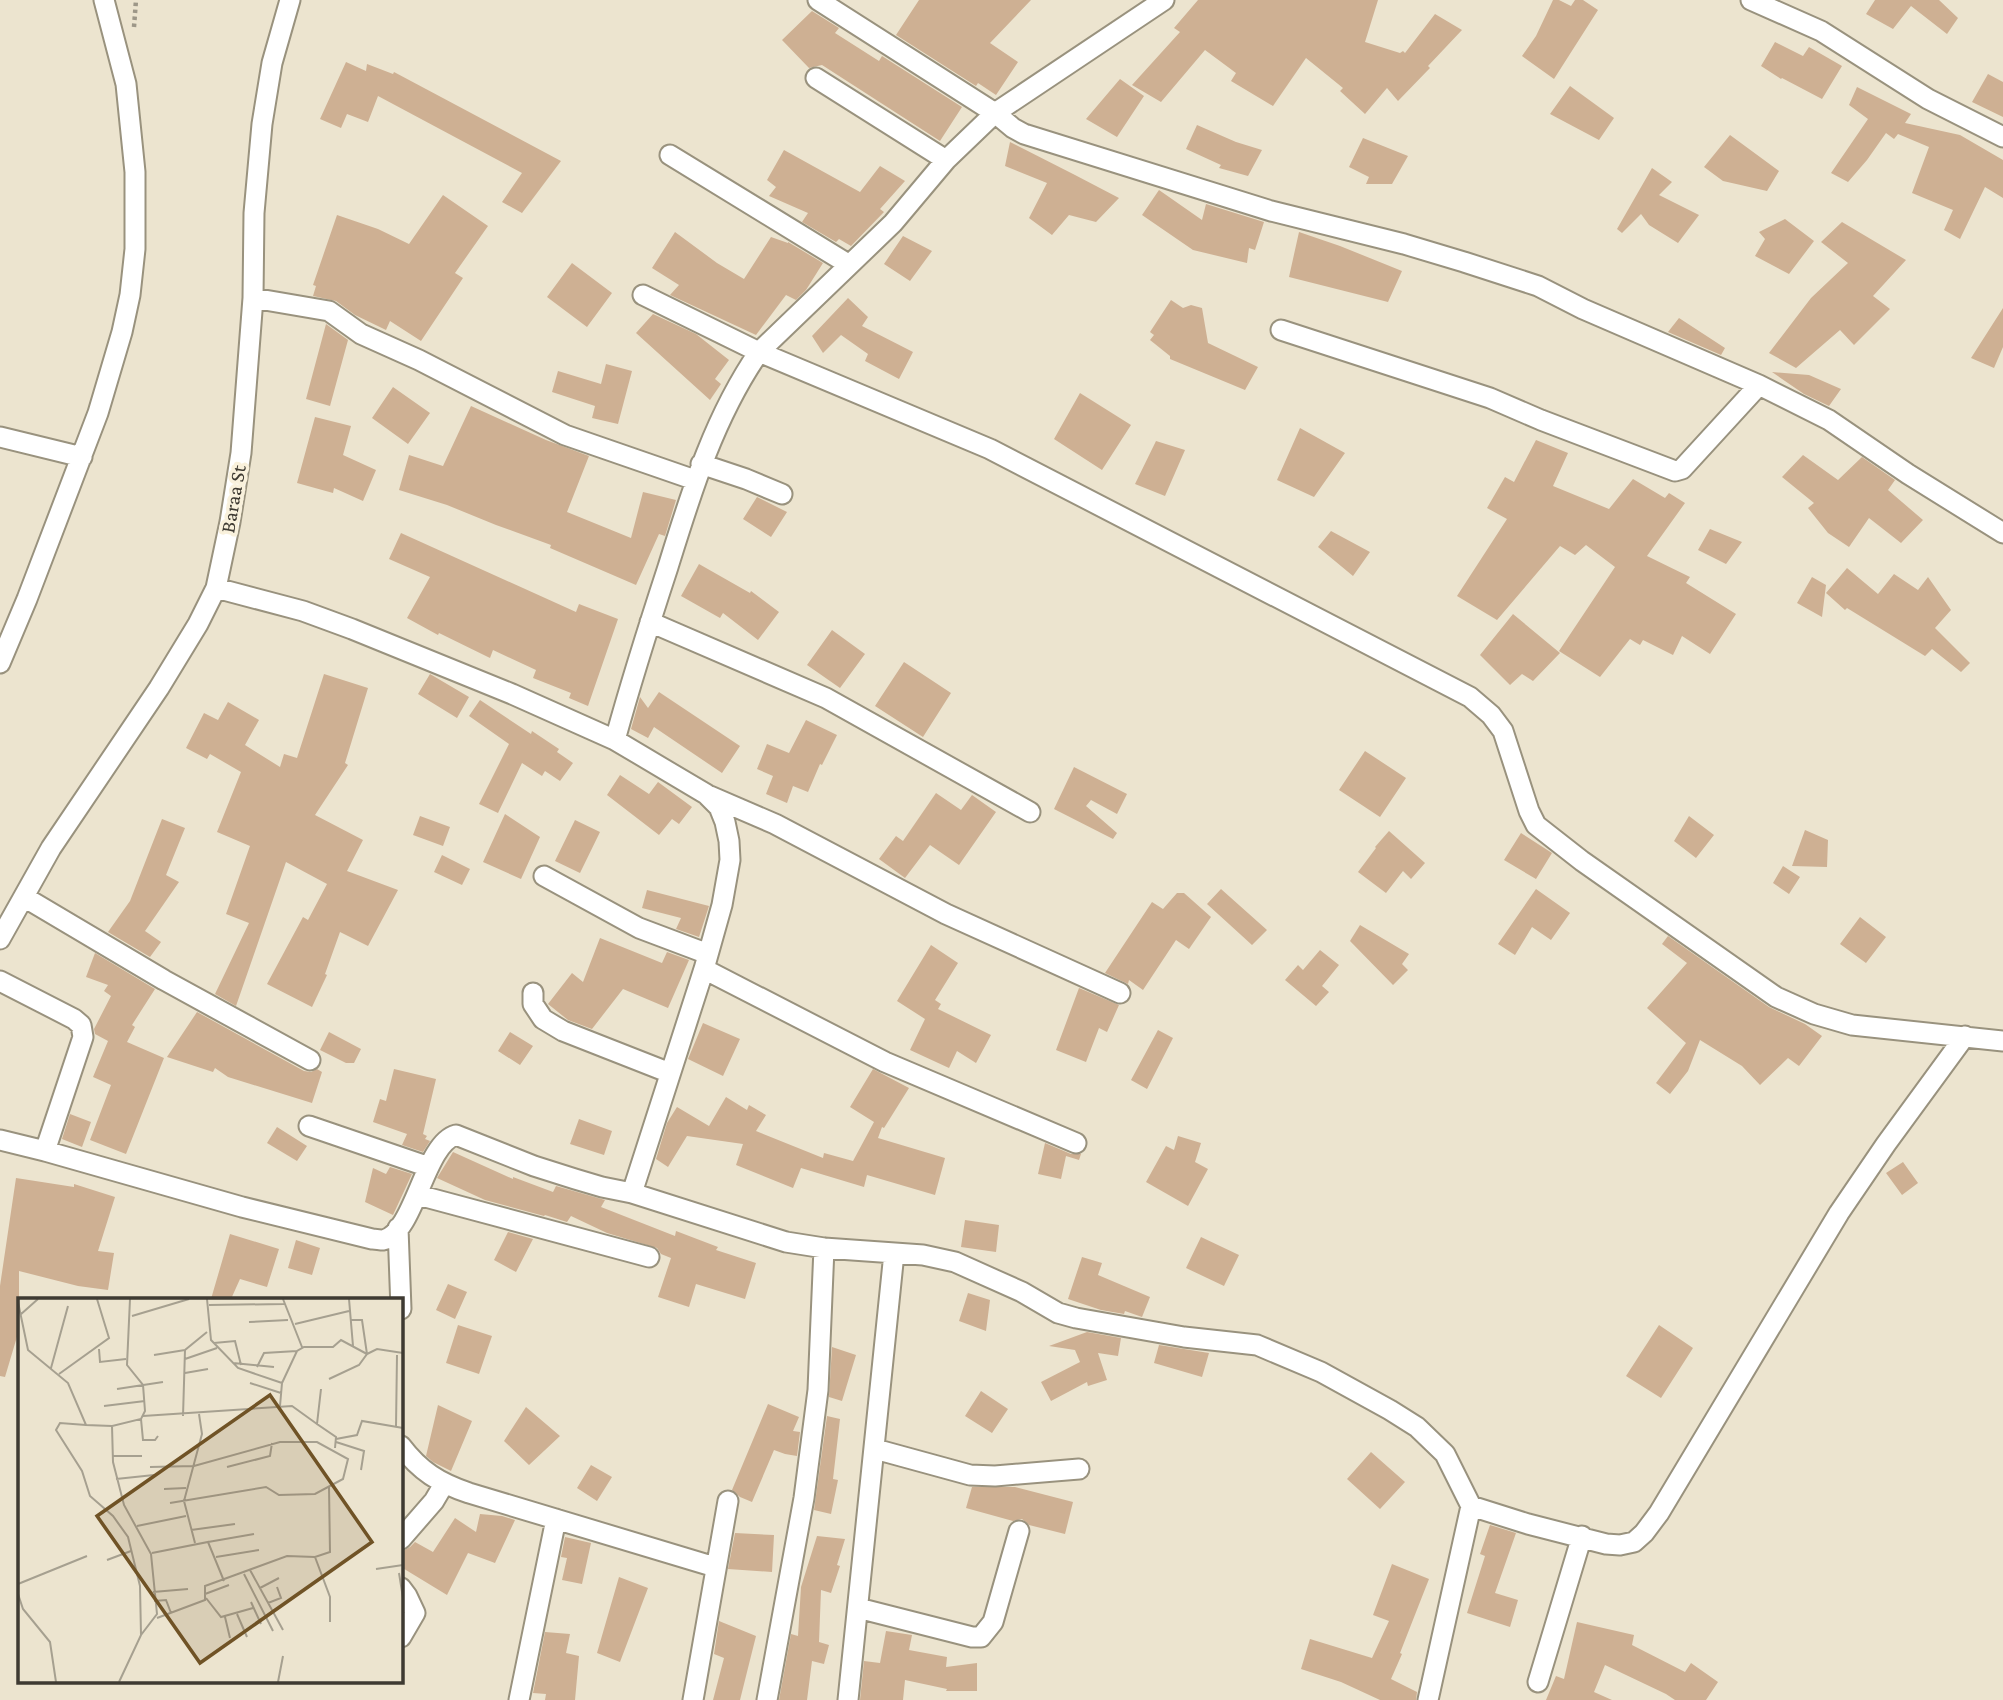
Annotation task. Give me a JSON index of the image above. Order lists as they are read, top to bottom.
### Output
{
  "streets": {
    "street": ["Baraa St"]
  }
}
